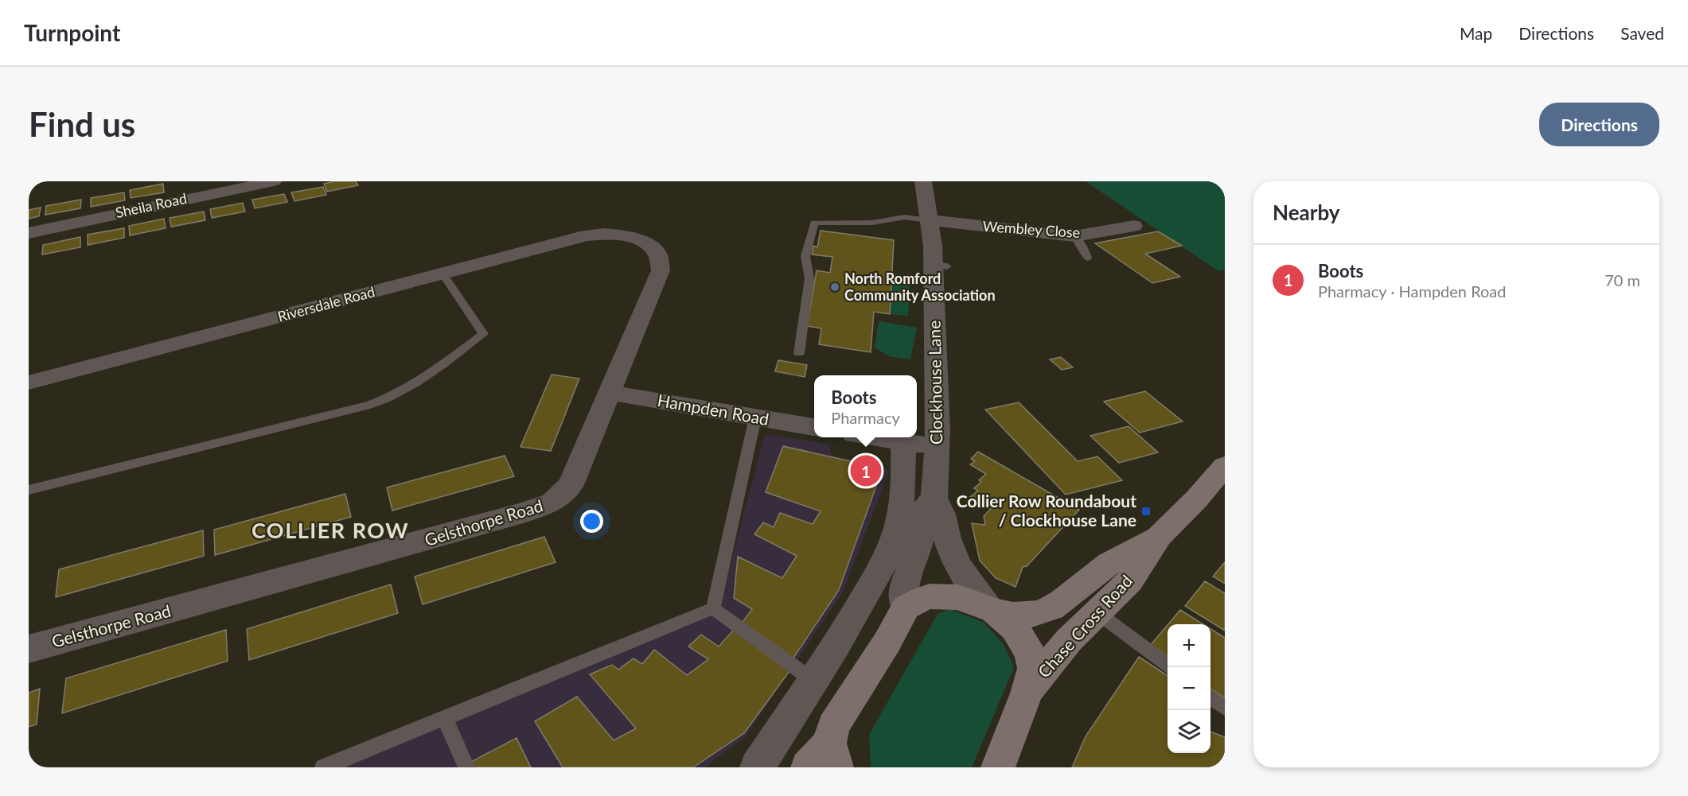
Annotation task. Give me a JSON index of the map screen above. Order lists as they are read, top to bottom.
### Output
{
  "streets": {
    "main road": ["Chase Cross Road"],
    "street": [
      "Sheila Road",
      "Wembley Close",
      "Riversdale Road",
      "Clockhouse Lane",
      "Hampden Road",
      "Gelsthorpe Road"
    ]
  },
  "crossings": [
    ["Wembley Close", "Clockhouse Lane"],
    ["Riversdale Road", "Gelsthorpe Road"],
    ["Clockhouse Lane", "Chase Cross Road"],
    ["Hampden Road", "Gelsthorpe Road"]
  ],
  "districts": ["COLLIER ROW"],
  "places": {
    "other": ["North Romford Community Association"],
    "transit": ["Collier Row Roundabout / Clockhouse Lane"]
  },
  "page": {
    "header": "Turnpoint",
    "nav": ["Map", "Directions", "Saved"],
    "buttons": "Directions",
    "title": "Find us",
    "heading": "Nearby",
    "list": [
      {
        "mark": "1",
        "name": "Boots",
        "note": "Pharmacy · Hampden Road",
        "value": "70 m"
      }
    ],
    "popup": ["Boots", "Pharmacy"],
    "pins": "1",
    "map_buttons": ["+", "−"]
  }
}
